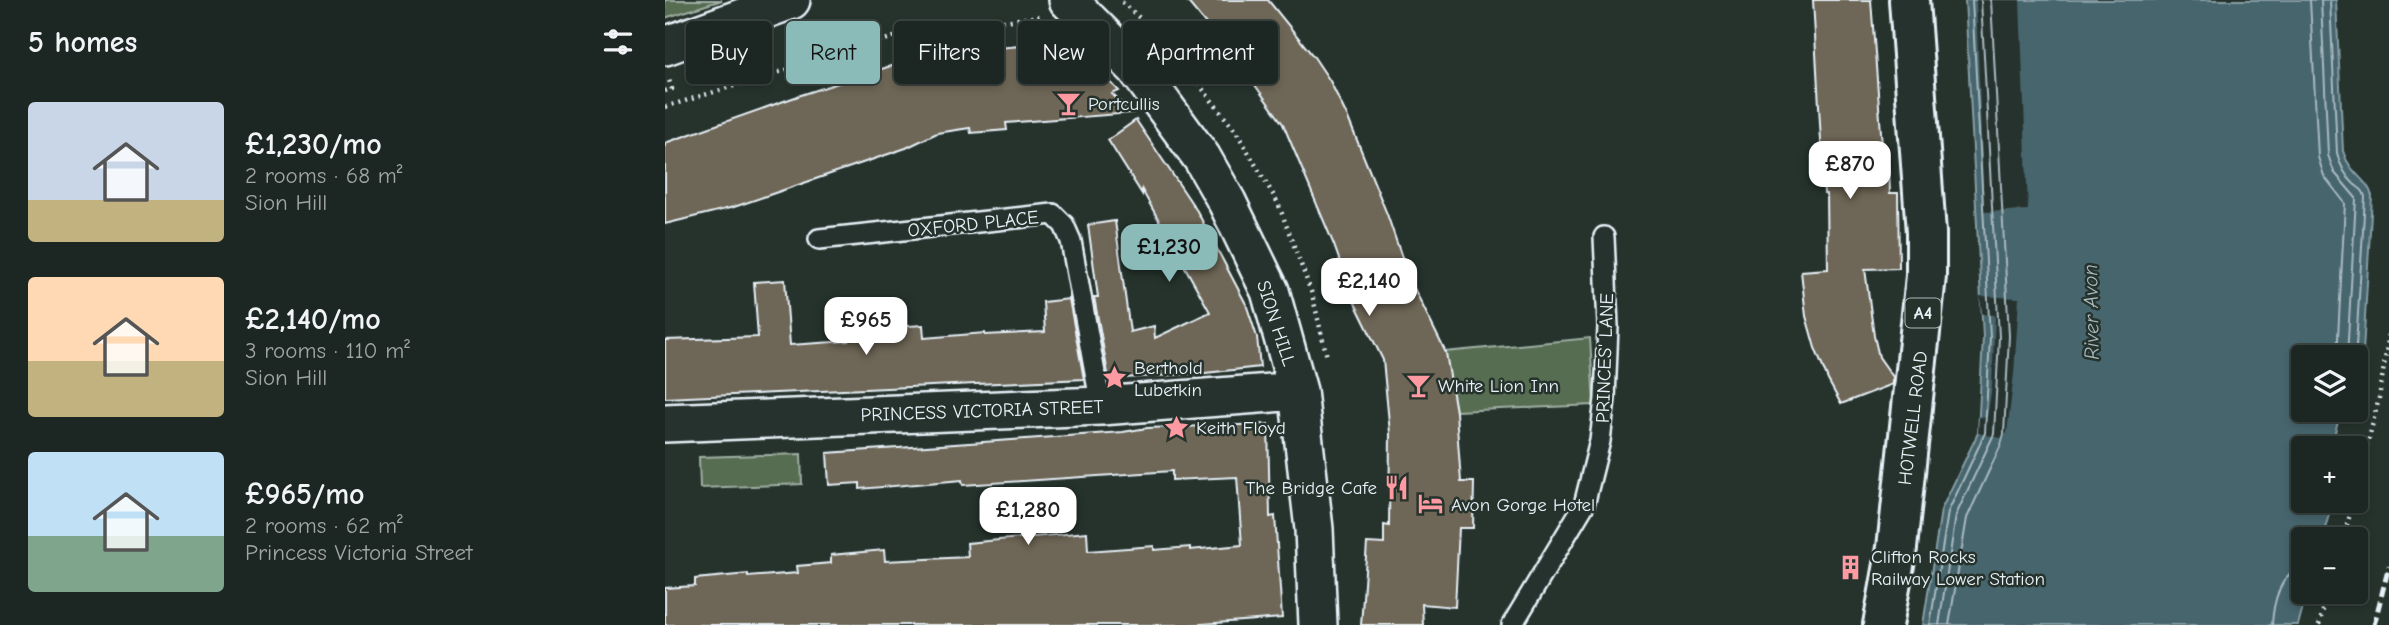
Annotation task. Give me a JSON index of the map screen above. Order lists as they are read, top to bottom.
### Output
{
  "streets": {
    "highway": ["A4", "HOTWELL ROAD"],
    "street": ["SION HILL", "PRINCESS VICTORIA STREET"],
    "lane": ["OXFORD PLACE", "PRINCES' LANE"]
  },
  "crossings": [
    ["OXFORD PLACE", "PRINCESS VICTORIA STREET"],
    ["SION HILL", "PRINCESS VICTORIA STREET"]
  ],
  "water": ["River Avon"],
  "places": {
    "bar": ["Portcullis", "White Lion Inn"],
    "place": ["Berthold Lubetkin", "Keith Floyd"],
    "restaurant": ["The Bridge Cafe"],
    "hotel": ["Avon Gorge Hotel"],
    "building": ["Clifton Rocks Railway Lower Station"]
  },
  "page": {
    "heading": "5 homes",
    "chip": [
      "Buy",
      "Rent",
      "Filters",
      "New",
      "Apartment"
    ],
    "list": [
      {
        "name": "£1,230/mo",
        "note": "2 rooms · 68 m² · Sion Hill"
      },
      {
        "name": "£2,140/mo",
        "note": "3 rooms · 110 m² · Sion Hill"
      },
      {
        "name": "£965/mo",
        "note": "2 rooms · 62 m² · Princess Victoria Street"
      }
    ],
    "price": [
      "£870",
      "£1,230",
      "£2,140",
      "£965",
      "£1,280"
    ],
    "map_buttons": ["+", "−"]
  }
}
